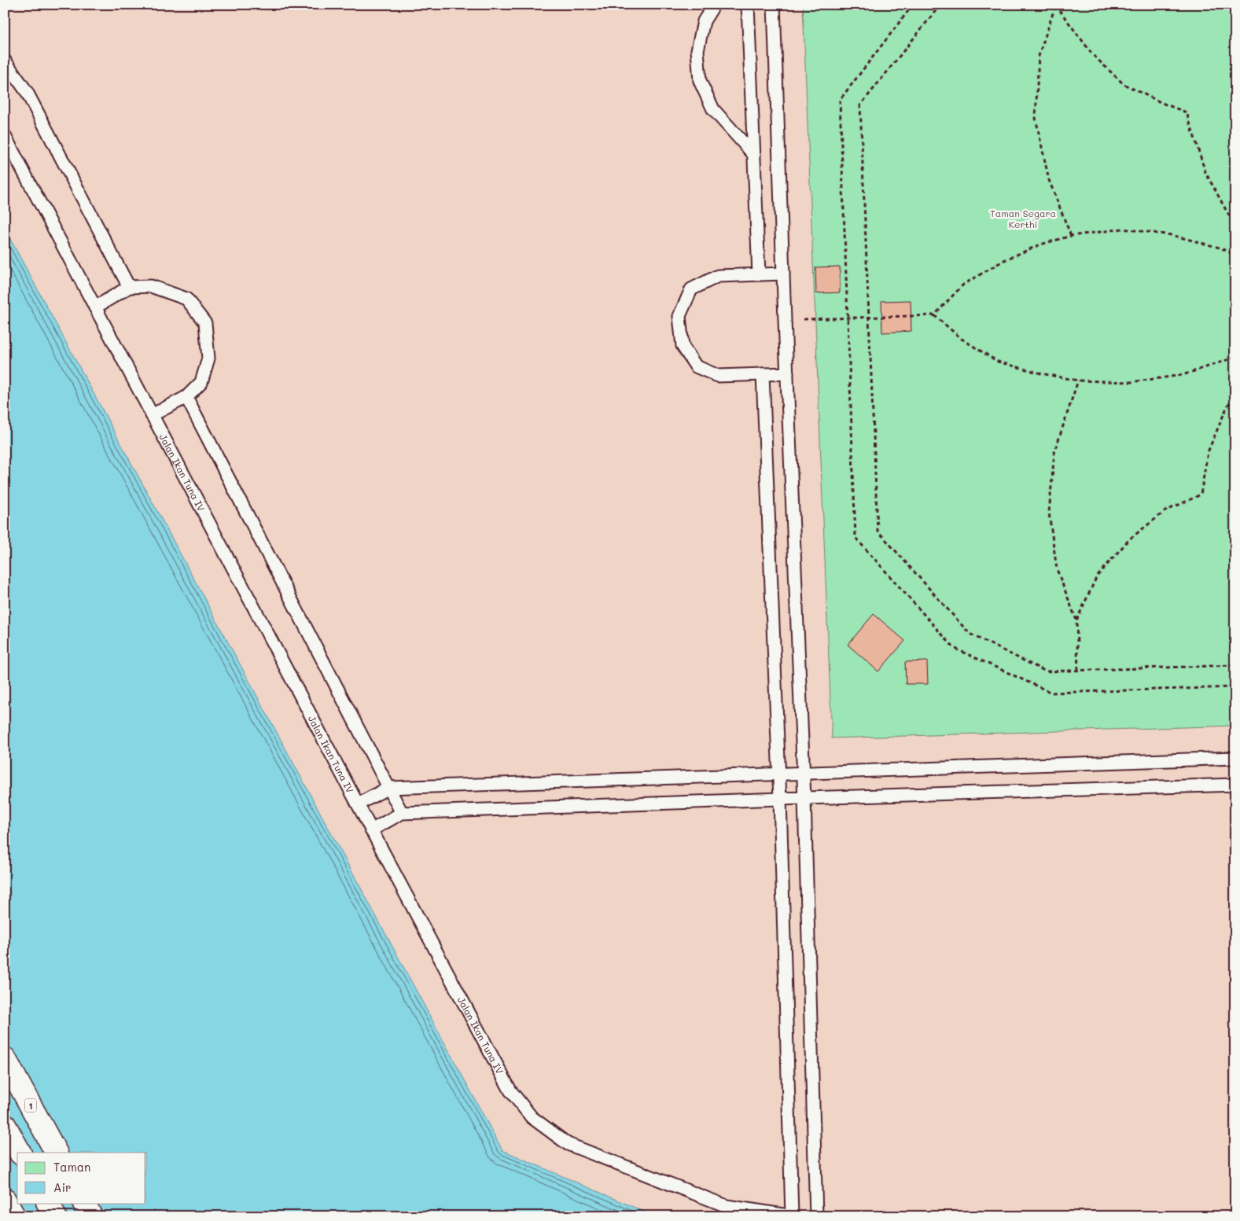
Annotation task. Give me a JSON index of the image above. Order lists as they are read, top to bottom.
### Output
{
  "streets": {
    "highway": ["1"],
    "lane": ["Jalan Ikan Tuna IV"]
  },
  "parks": ["Taman Segara Kerthi"],
  "legend": ["Taman", "Air"]
}
